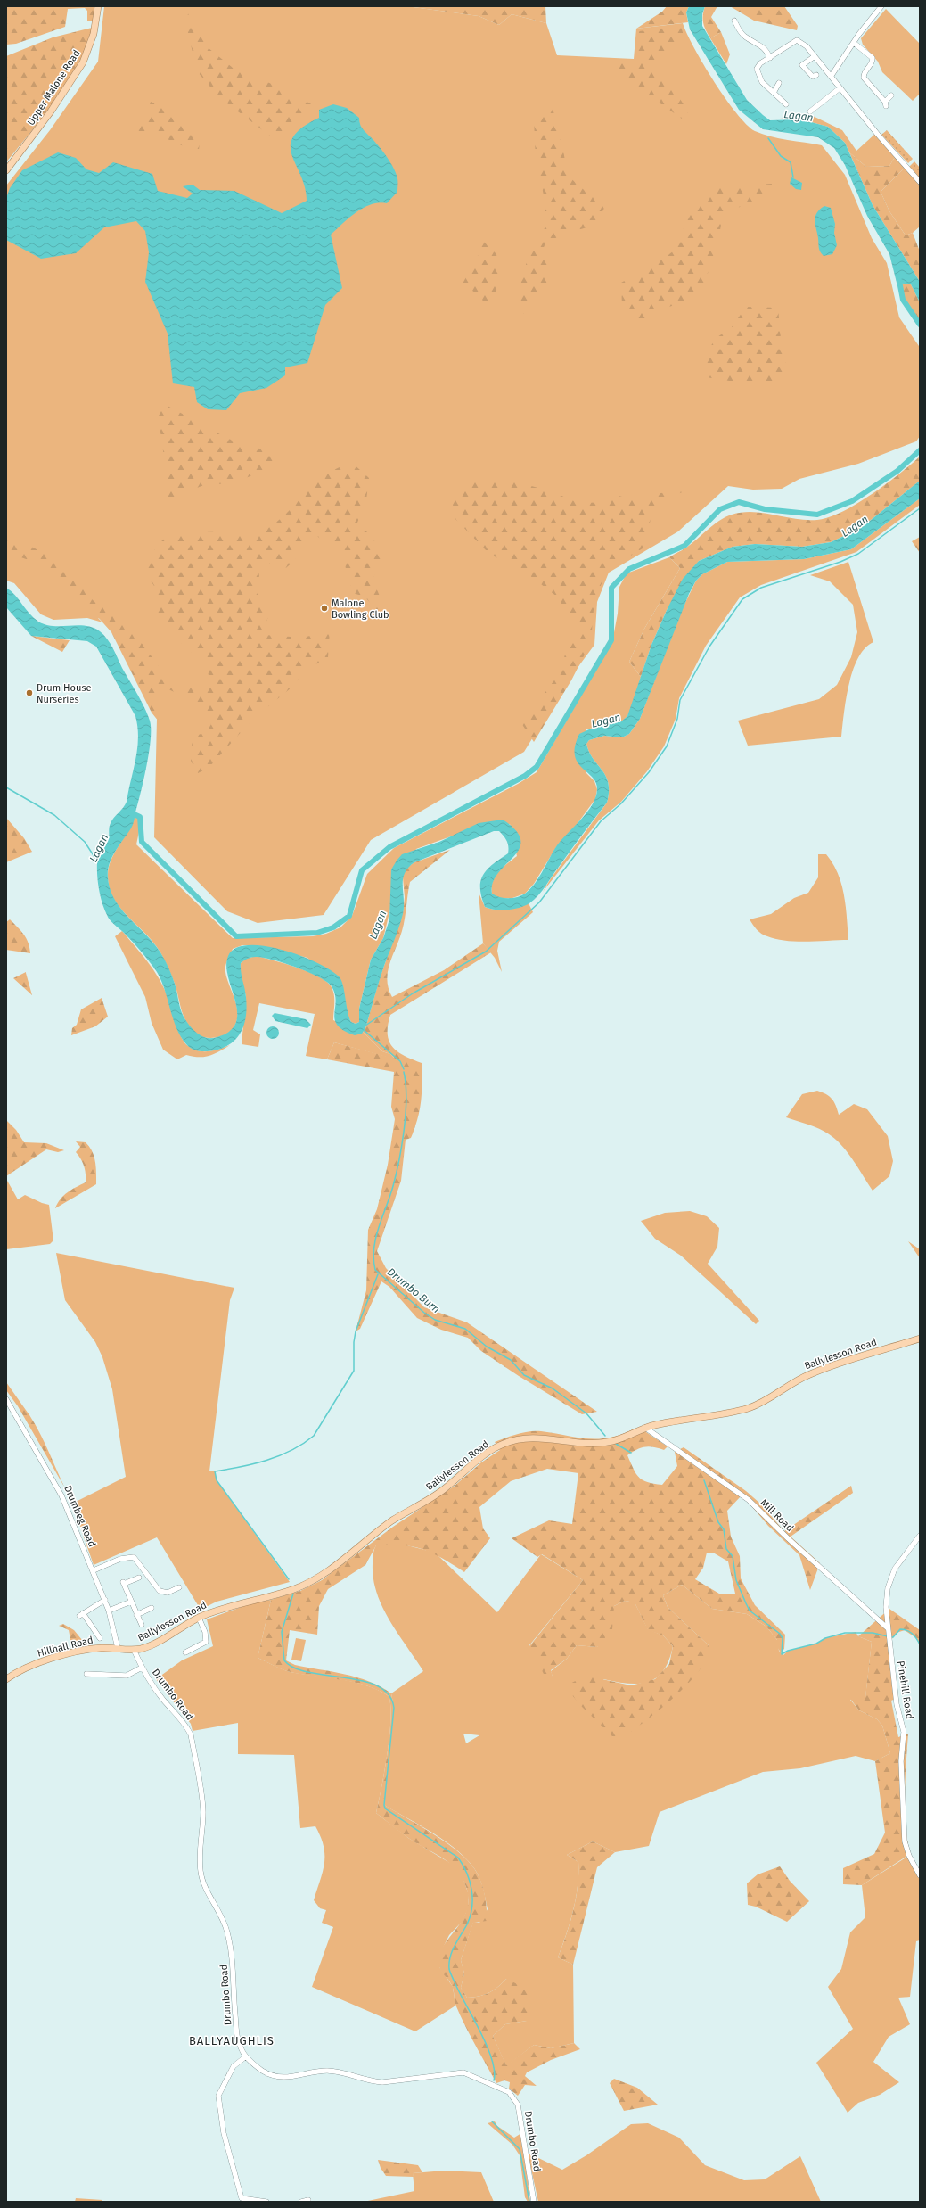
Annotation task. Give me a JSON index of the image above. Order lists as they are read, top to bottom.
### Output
{
  "streets": {
    "main road": ["Upper Malone Road", "Ballylesson Road", "Hillhall Road"],
    "street": [
      "Mill Road",
      "Drumbeg Road",
      "Pinehill Road",
      "Drumbo Road"
    ]
  },
  "crossings": [
    ["Ballylesson Road", "Mill Road"],
    ["Ballylesson Road", "Hillhall Road"],
    ["Ballylesson Road", "Drumbo Road"],
    ["Mill Road", "Pinehill Road"],
    ["Drumbeg Road", "Hillhall Road"],
    ["Hillhall Road", "Drumbo Road"]
  ],
  "districts": ["BALLYAUGHLIS"],
  "water": ["Lagan", "Drumbo Burn"],
  "places": ["Malone Bowling Club", "Drum House Nurseries"]
}
